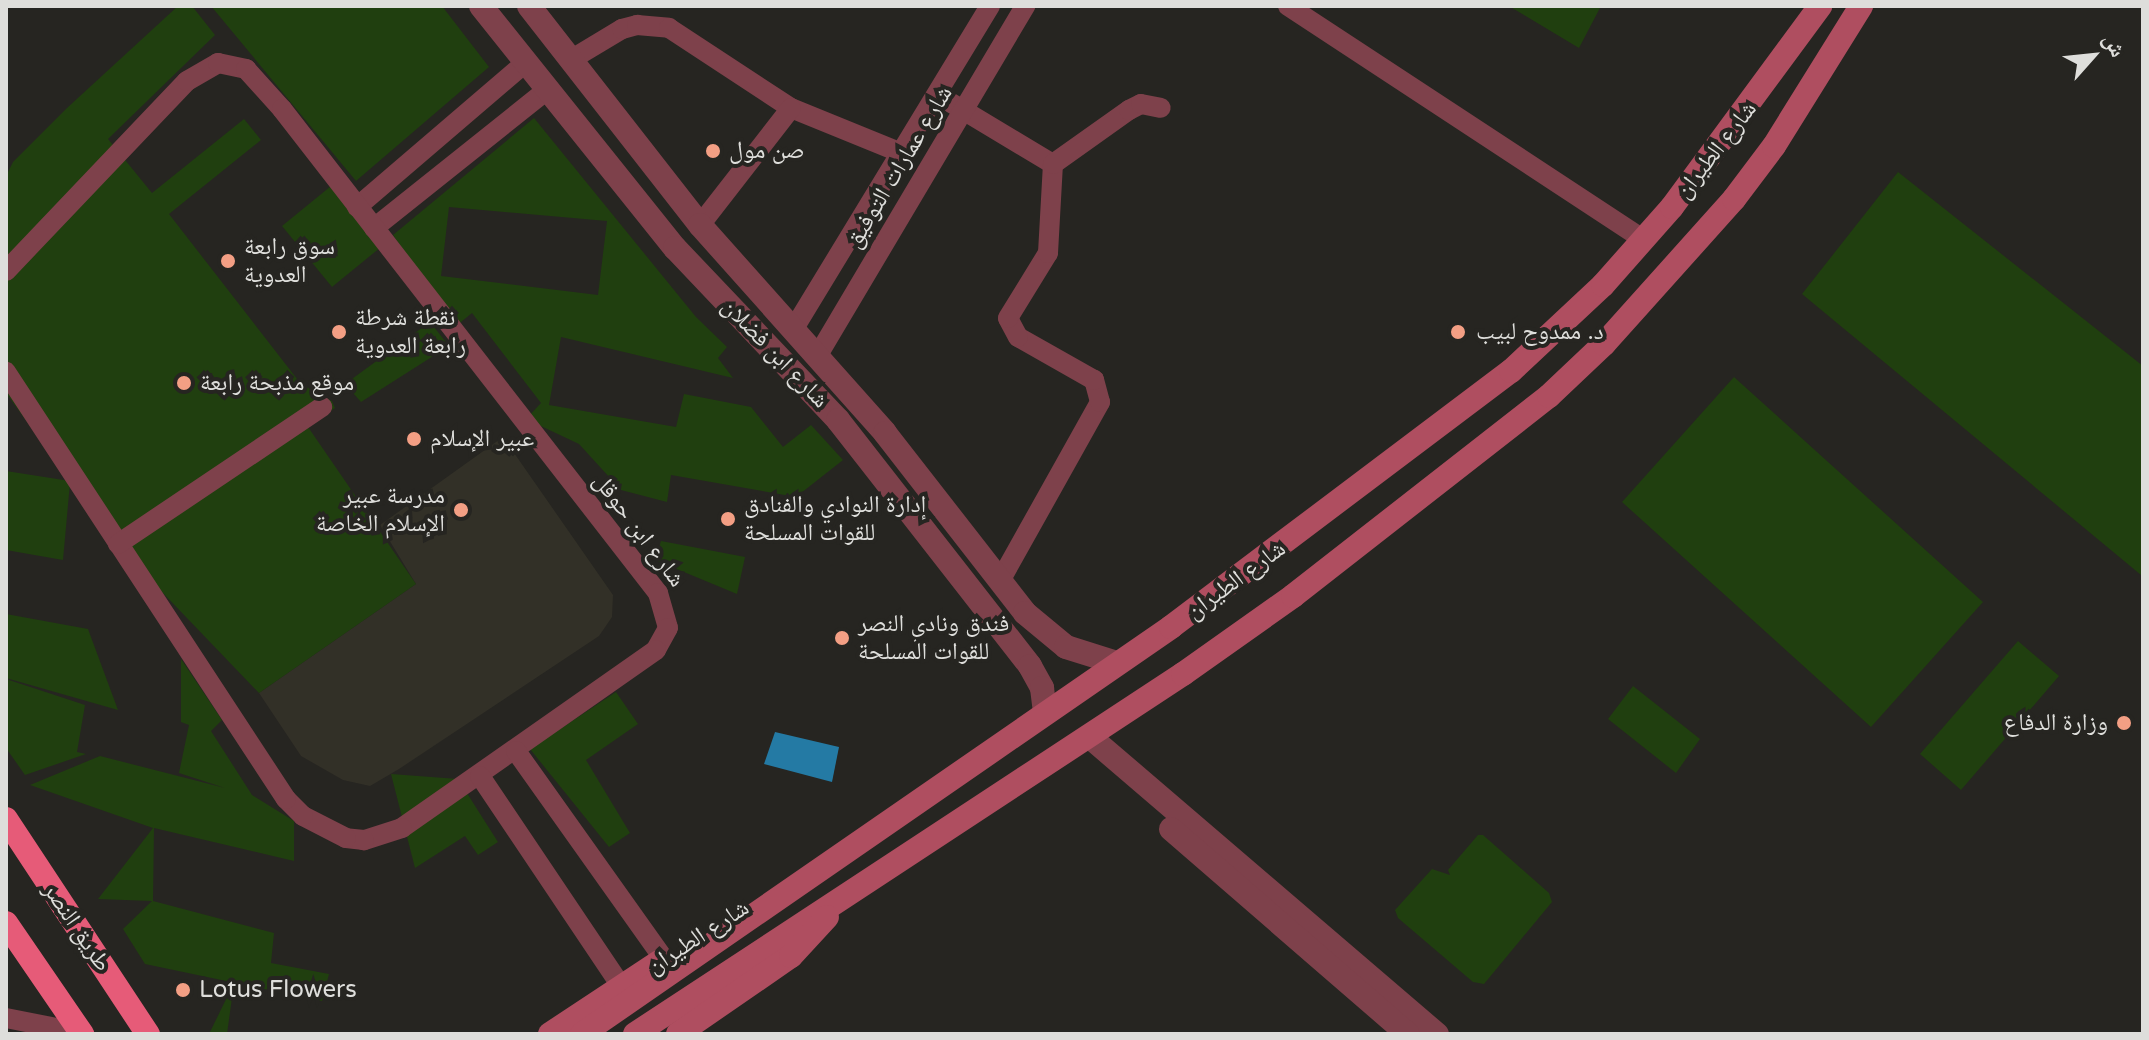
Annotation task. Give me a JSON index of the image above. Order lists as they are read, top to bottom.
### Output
{
  "streets": {
    "highway": ["طريق النصر"],
    "main road": ["شارع الطيران"],
    "street": ["شارع عمارات التوفيق", "شارع ابن فضلان", "شارع ابن حوقل"]
  },
  "crossings": [
    ["شارع الطيران", "شارع ابن فضلان"],
    ["شارع عمارات التوفيق", "شارع ابن فضلان"]
  ],
  "places": [
    "صن مول",
    "سوق رابعة العدوية",
    "نقطة شرطة رابعة العدوية",
    "د. ممدوح لبيب",
    "موقع مذبحة رابعة",
    "عبير الإسلام",
    "مدرسة عبير الإسلام الخاصة",
    "إدارة النوادي والفنادق للقوات المسلحة",
    "فندق ونادي النصر للقوات المسلحة",
    "وزارة الدفاع",
    "Lotus Flowers"
  ],
  "north": "top right"
}
